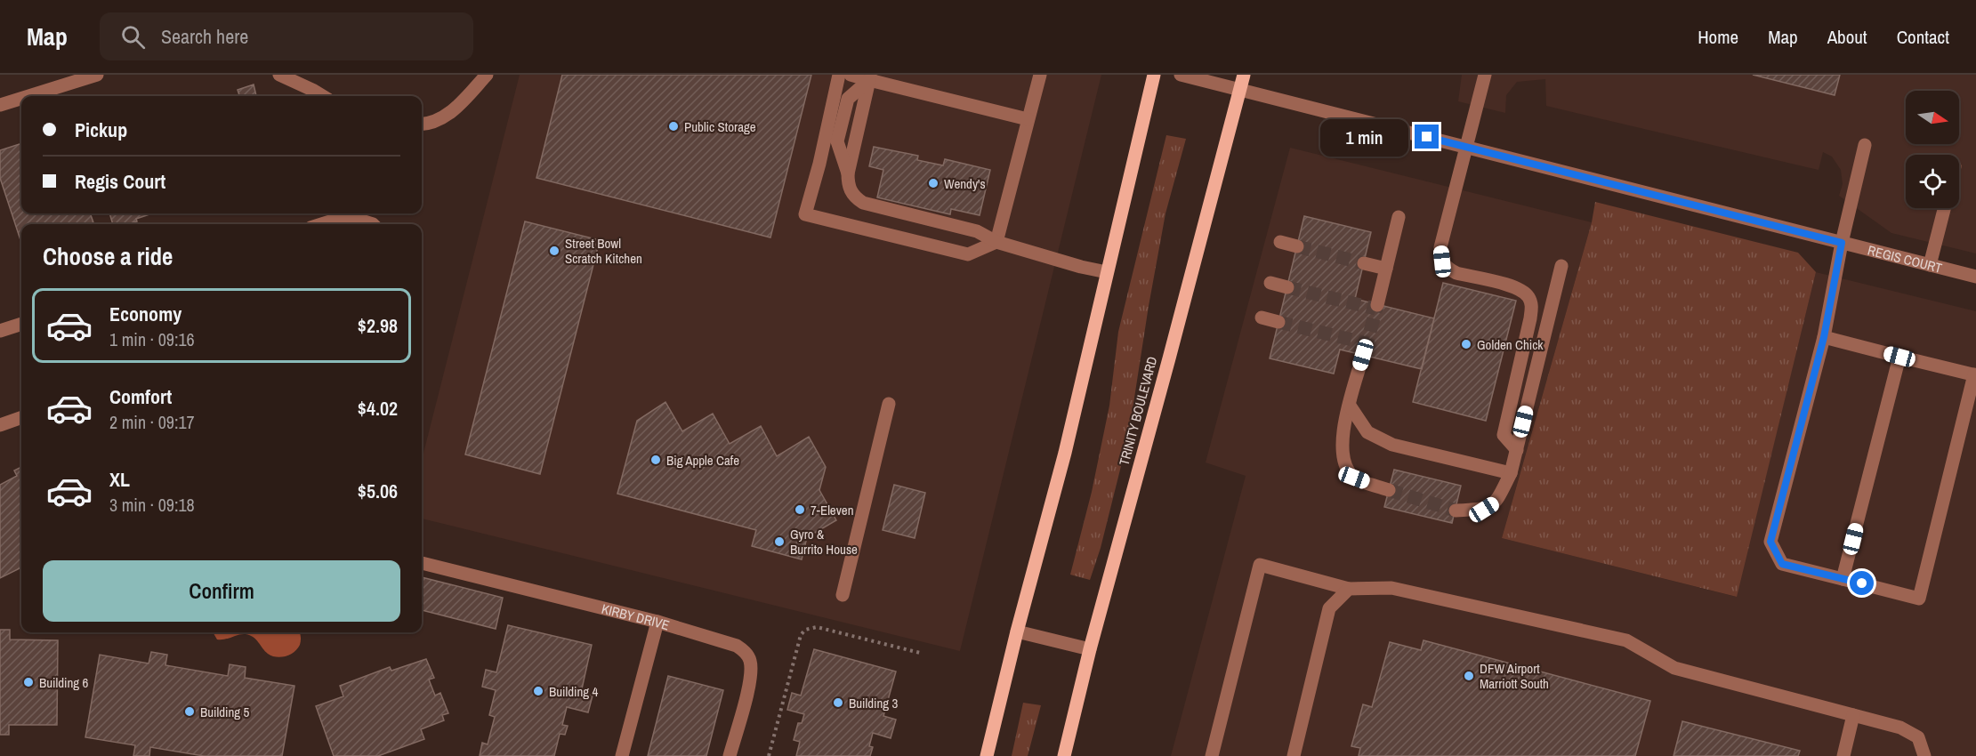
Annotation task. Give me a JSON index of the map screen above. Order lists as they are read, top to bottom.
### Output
{
  "streets": {
    "main road": ["TRINITY BOULEVARD"],
    "street": ["REGIS COURT", "KIRBY DRIVE"]
  },
  "crossings": [
    ["REGIS COURT", "TRINITY BOULEVARD"]
  ],
  "places": [
    "Public Storage",
    "Wendy's",
    "Street Bowl Scratch Kitchen",
    "Golden Chick",
    "Big Apple Cafe",
    "7-Eleven",
    "Gyro & Burrito House",
    "DFW Airport Marriott South",
    "Building 6",
    "Building 4",
    "Building 3",
    "Building 5"
  ],
  "north": "right",
  "page": {
    "header": "Map",
    "search": "Search here",
    "nav": [
      "Home",
      "Map",
      "About",
      "Contact"
    ],
    "banner": ["Pickup", "Regis Court"],
    "bubble": "1 min",
    "heading": "Choose a ride",
    "list": [
      {
        "name": "Economy",
        "note": "1 min · 09:16",
        "value": "$2.98"
      },
      {
        "name": "Comfort",
        "note": "2 min · 09:17",
        "value": "$4.02"
      },
      {
        "name": "XL",
        "note": "3 min · 09:18",
        "value": "$5.06"
      }
    ],
    "buttons": "Confirm"
  }
}
